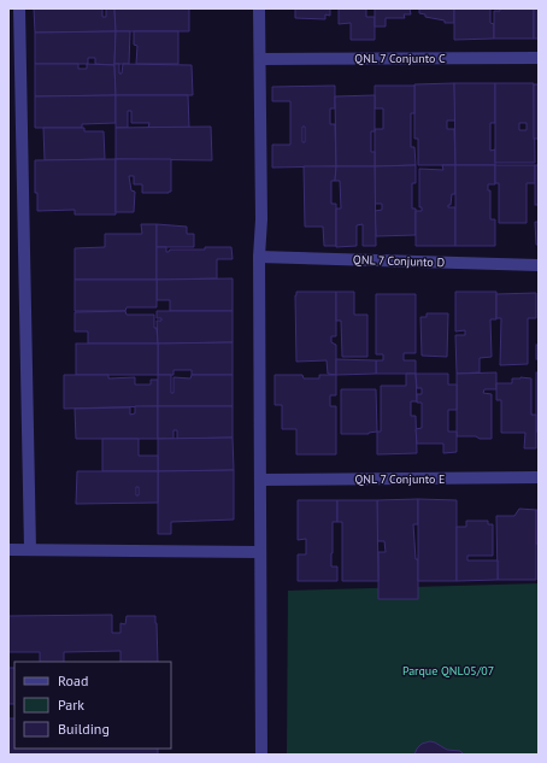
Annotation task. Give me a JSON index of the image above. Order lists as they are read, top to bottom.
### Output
{
  "streets": {
    "street": ["QNL 7 Conjunto C", "QNL 7 Conjunto D", "QNL 7 Conjunto E"]
  },
  "parks": ["Parque QNL05/07"],
  "legend": ["Road", "Park", "Building"]
}
